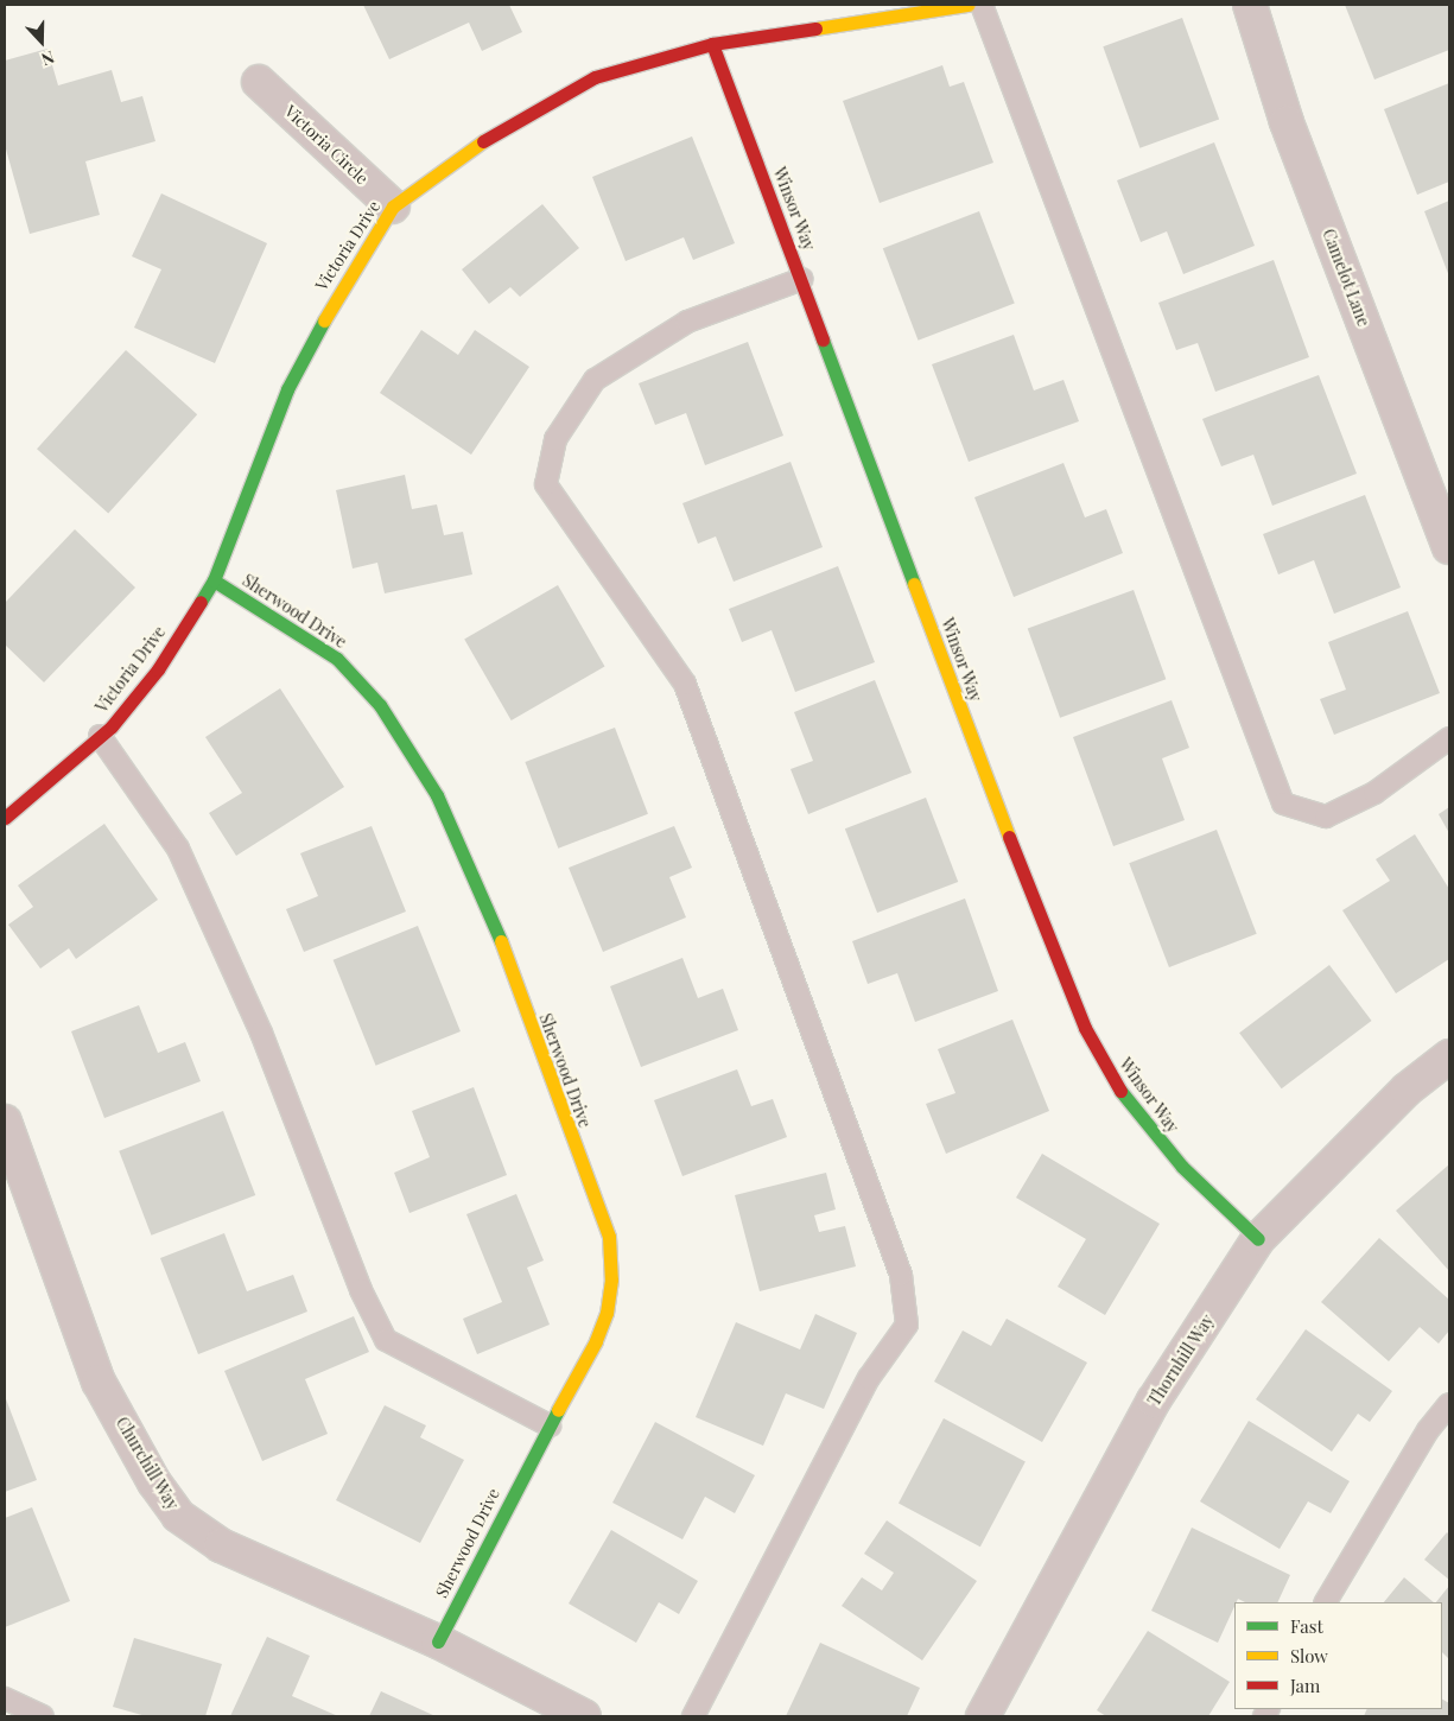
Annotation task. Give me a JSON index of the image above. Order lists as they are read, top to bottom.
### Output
{
  "streets": {
    "street": [
      "Victoria Circle",
      "Winsor Way",
      "Victoria Drive",
      "Camelot Lane",
      "Sherwood Drive",
      "Thornhill Way",
      "Churchill Way"
    ]
  },
  "crossings": [
    ["Victoria Circle", "Victoria Drive"],
    ["Winsor Way", "Victoria Drive"],
    ["Winsor Way", "Thornhill Way"],
    ["Victoria Drive", "Sherwood Drive"],
    ["Sherwood Drive", "Churchill Way"]
  ],
  "legend": ["Fast", "Slow", "Jam"],
  "north": "bottom"
}
